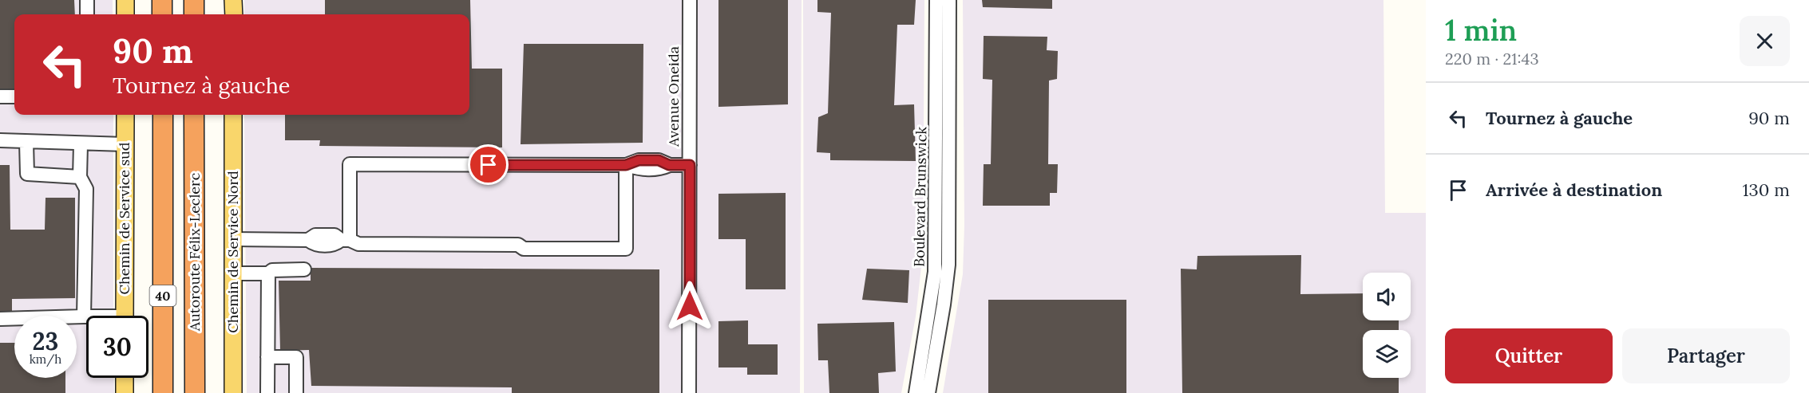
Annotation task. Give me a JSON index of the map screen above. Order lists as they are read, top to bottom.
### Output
{
  "streets": {
    "highway": ["Autoroute Félix-Leclerc", "40"],
    "main road": ["Chemin de Service sud", "Chemin de Service Nord"],
    "street": ["Avenue Oneida", "Boulevard Brunswick"]
  },
  "page": {
    "heading": ["1 min", "220 m · 21:43"],
    "turn": ["90 m", "Tournez à gauche"],
    "list": [
      {
        "name": "Tournez à gauche",
        "value": "90 m"
      },
      {
        "name": "Arrivée à destination",
        "value": "130 m"
      }
    ],
    "speed": "23 km/h",
    "limit": "30",
    "buttons": ["Quitter", "Partager"]
  }
}
